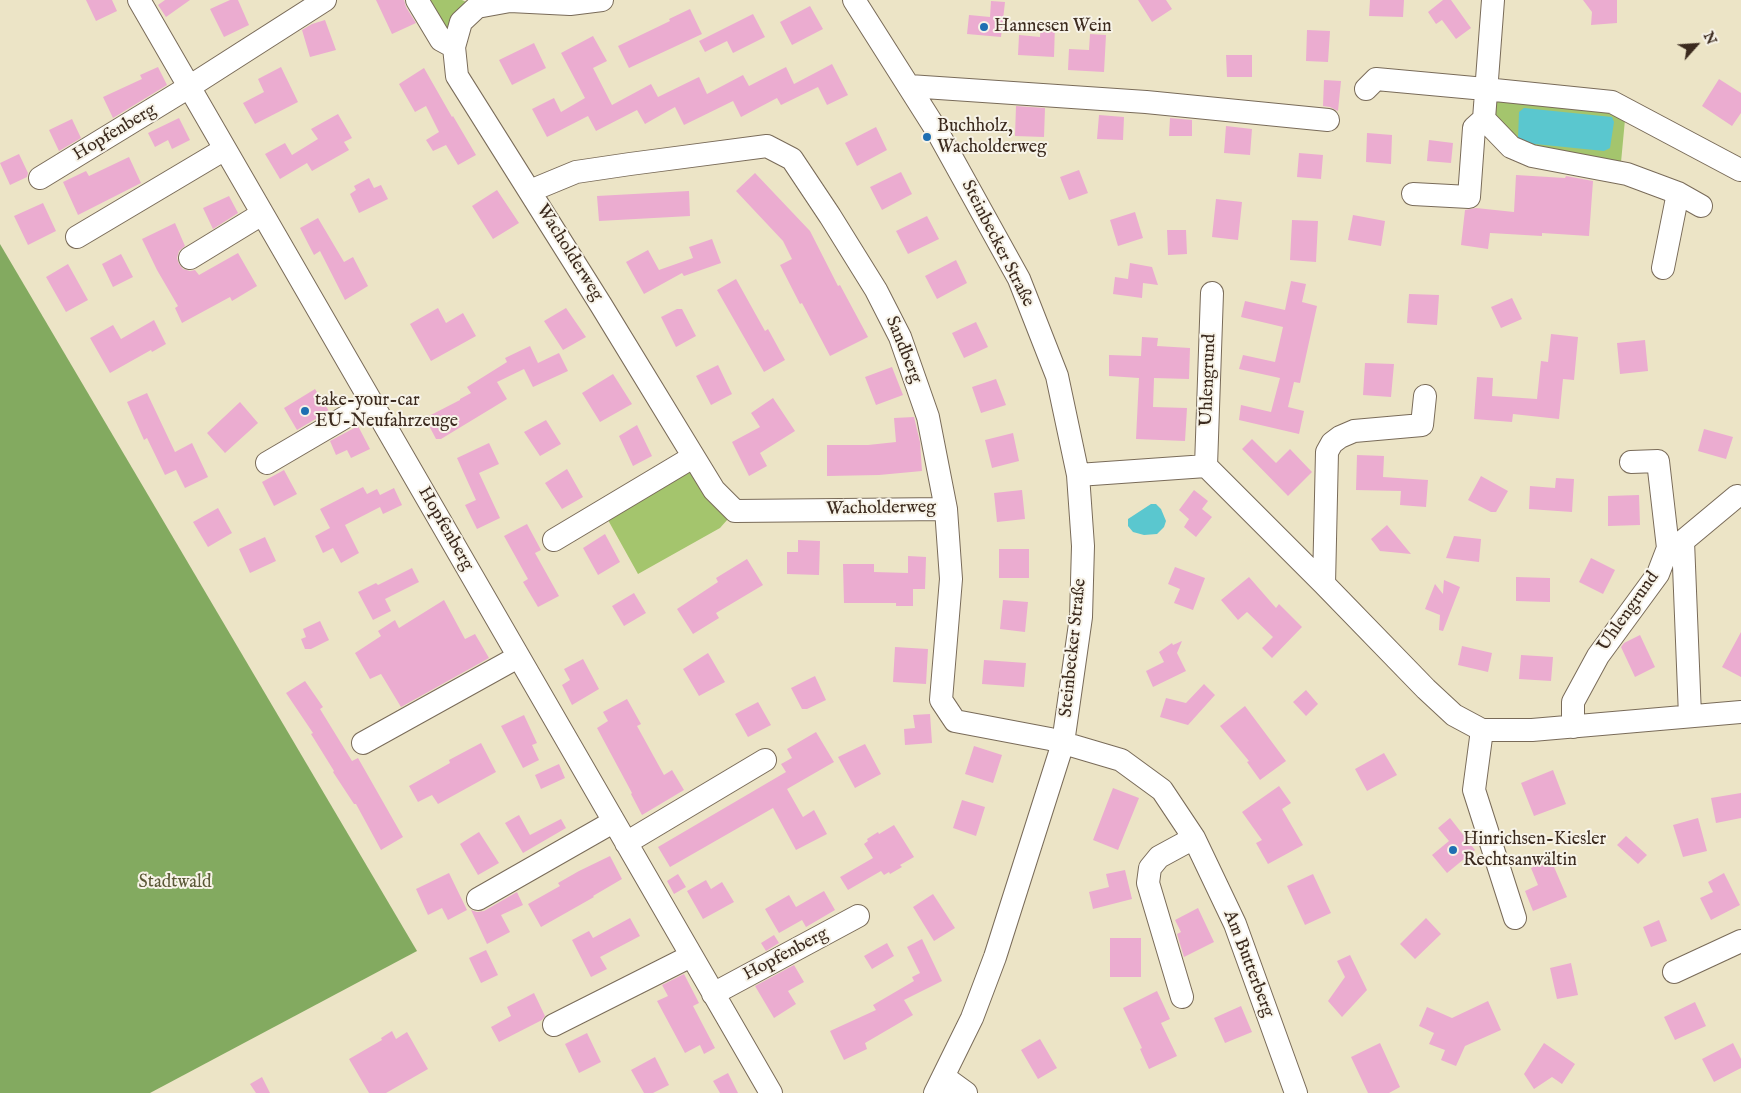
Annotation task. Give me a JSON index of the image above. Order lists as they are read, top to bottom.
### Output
{
  "streets": {
    "street": [
      "Hopfenberg",
      "Steinbecker Straße",
      "Wacholderweg",
      "Sandberg",
      "Uhlengrund",
      "Am Butterberg"
    ]
  },
  "crossings": [
    ["Steinbecker Straße", "Sandberg"],
    ["Steinbecker Straße", "Am Butterberg"],
    ["Wacholderweg", "Sandberg"],
    ["Sandberg", "Am Butterberg"]
  ],
  "parks": ["Stadtwald"],
  "places": [
    "Hannesen Wein",
    "Buchholz, Wacholderweg",
    "take-your-car EU-Neufahrzeuge",
    "Hinrichsen-Kiesler Rechtsanwältin"
  ],
  "north": "top right"
}
